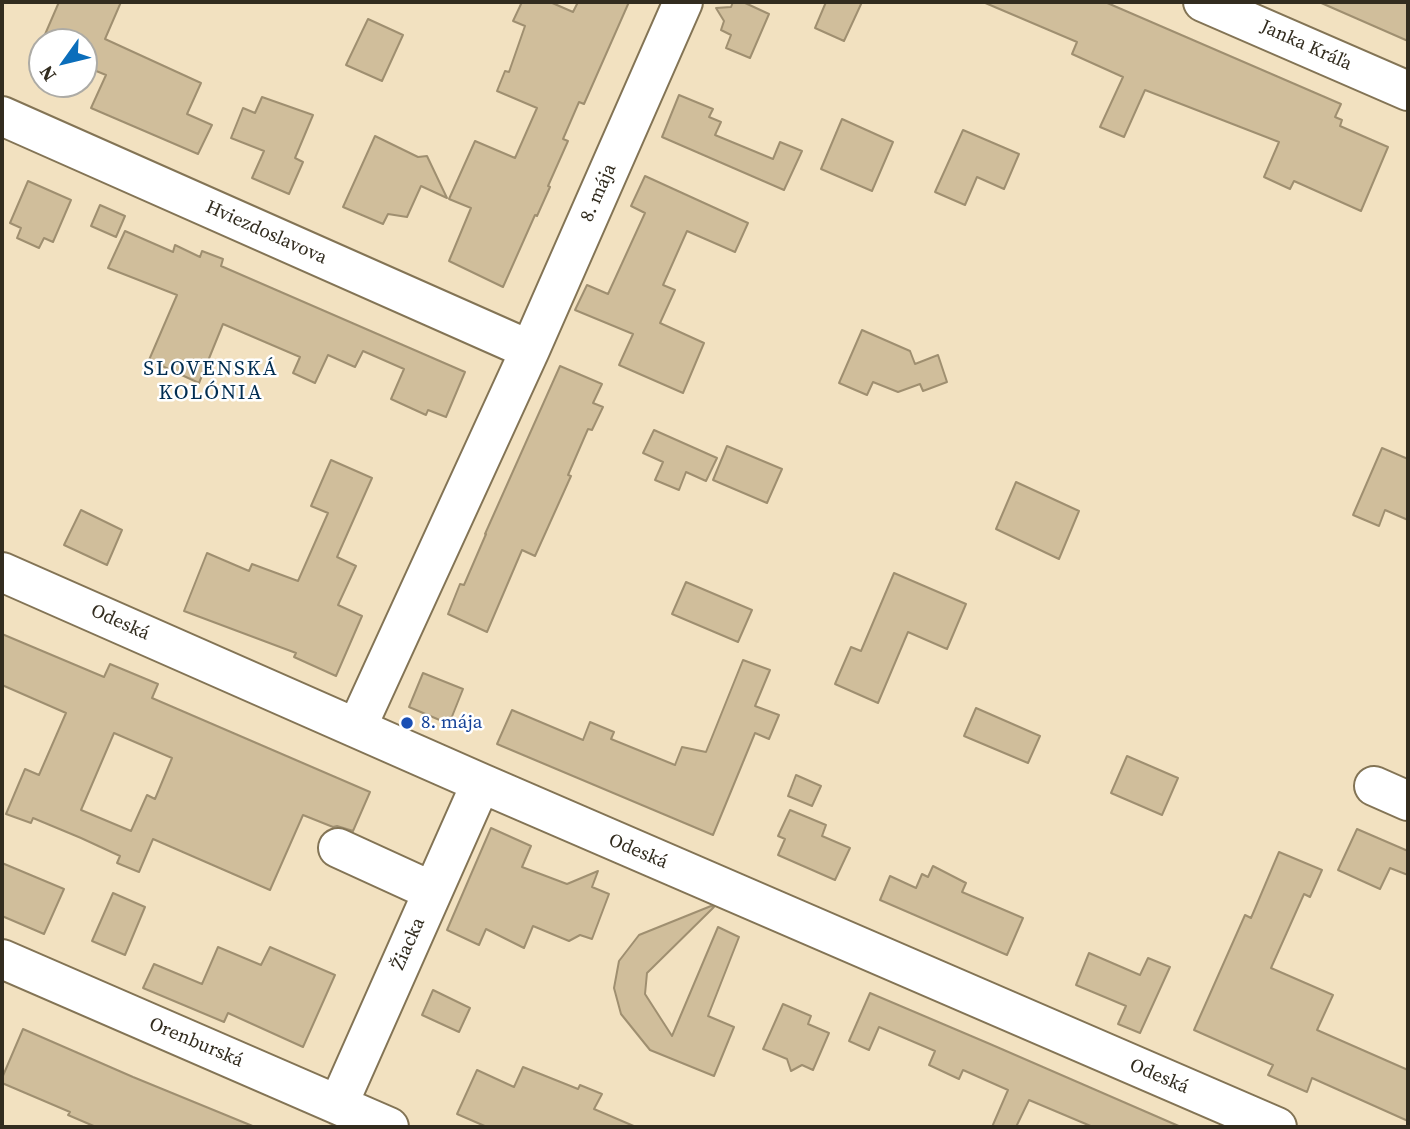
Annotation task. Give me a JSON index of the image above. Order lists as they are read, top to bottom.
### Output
{
  "streets": {
    "street": [
      "Janka Kráľa",
      "8. mája",
      "Hviezdoslavova",
      "Odeská",
      "Žiacka",
      "Orenburská"
    ]
  },
  "crossings": [
    ["8. mája", "Hviezdoslavova"],
    ["8. mája", "Odeská"],
    ["Odeská", "Žiacka"],
    ["Žiacka", "Orenburská"]
  ],
  "districts": ["SLOVENSKÁ KOLÓNIA"],
  "places": ["8. mája"],
  "north": "bottom left"
}
